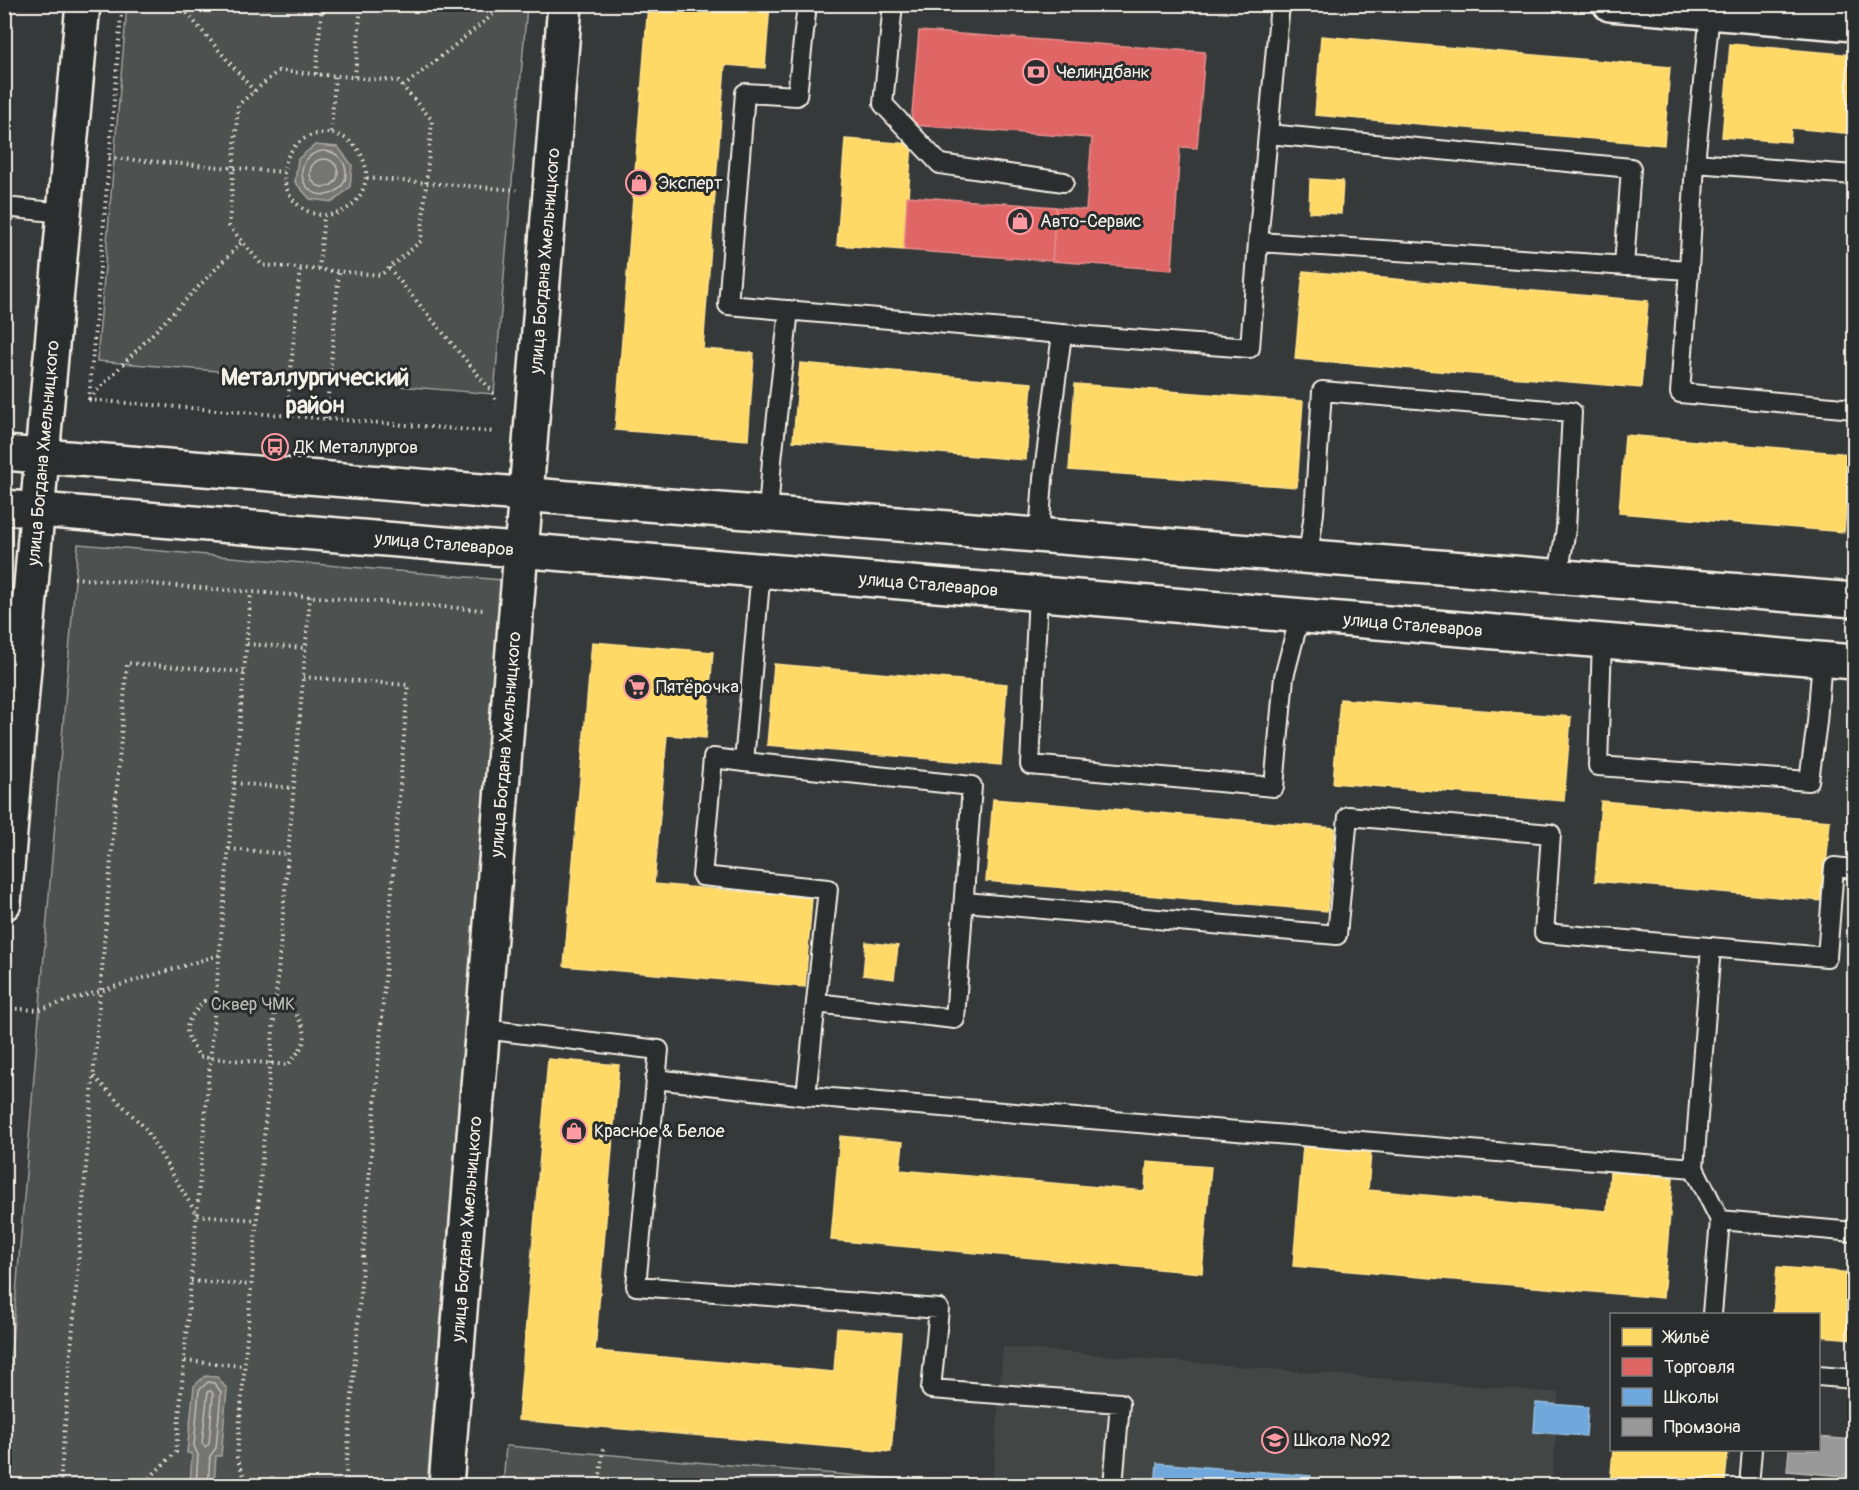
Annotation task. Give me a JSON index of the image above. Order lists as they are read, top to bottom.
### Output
{
  "streets": {
    "main road": ["улица Богдана Хмельницкого", "улица Сталеваров"]
  },
  "crossings": [
    ["улица Богдана Хмельницкого", "улица Сталеваров"]
  ],
  "districts": ["Металлургический район"],
  "parks": ["Сквер ЧМК"],
  "places": {
    "bank": ["Челиндбанк"],
    "shop": ["Эксперт", "Авто-Сервис", "Красное & Белое"],
    "bus stop": ["ДК Металлургов"],
    "supermarket": ["Пятёрочка"],
    "school or university": ["Школа №92"]
  },
  "legend": [
    "Жильё",
    "Торговля",
    "Школы",
    "Промзона"
  ]
}
